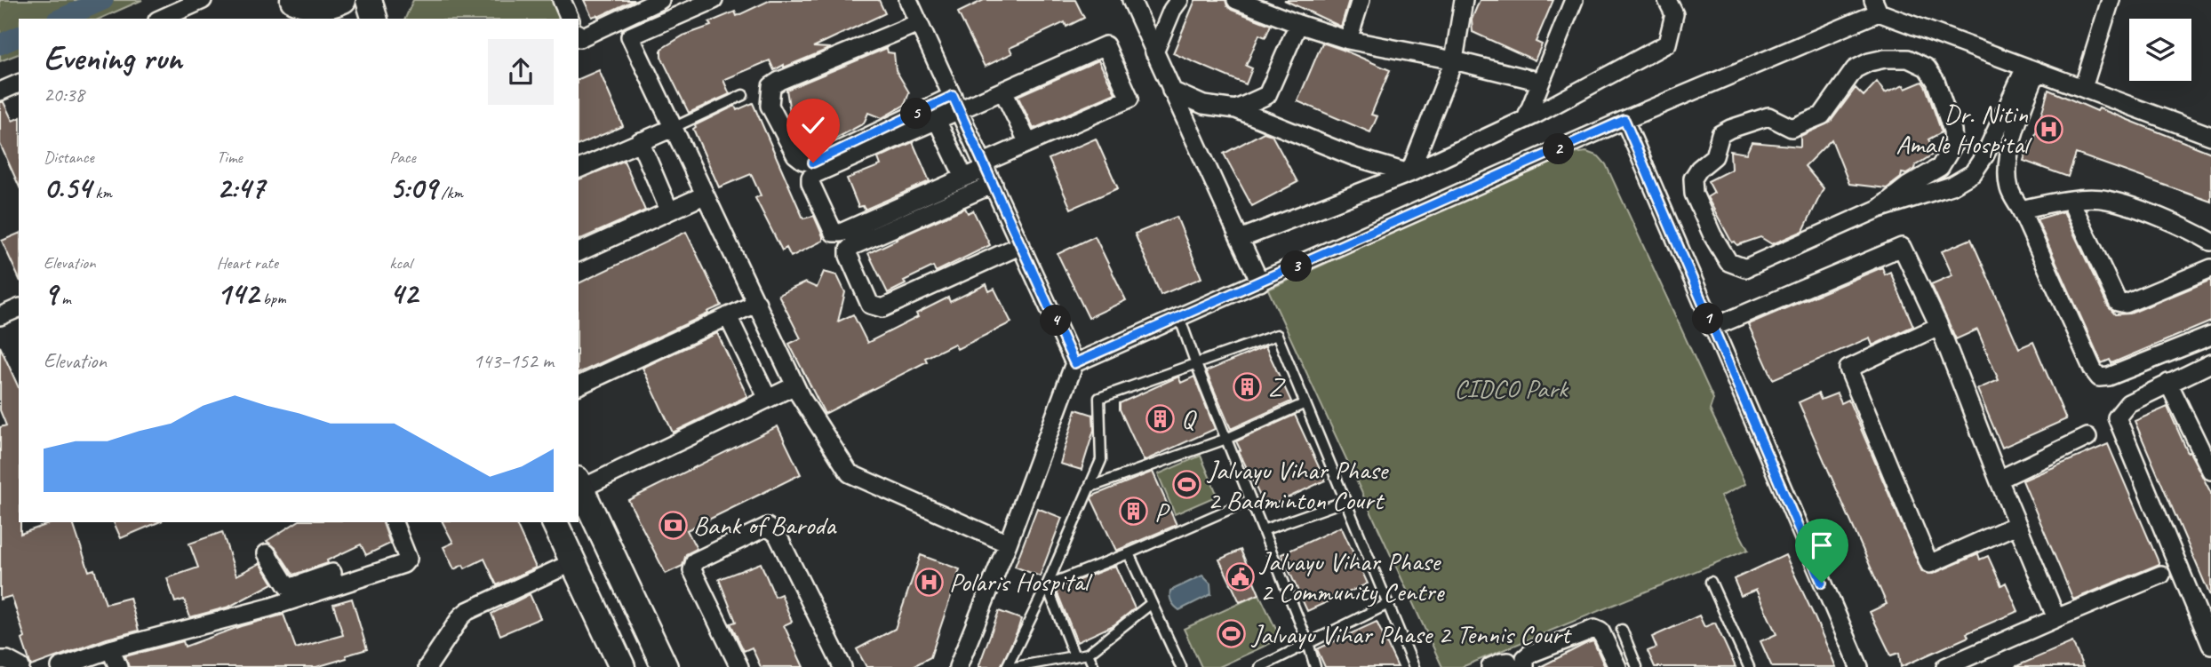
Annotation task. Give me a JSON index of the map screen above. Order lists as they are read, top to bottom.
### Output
{
  "parks": ["CIDCO Park"],
  "places": {
    "hospital": ["Dr. Nitin Amale Hospital", "Polaris Hospital"],
    "building": ["Z", "Q", "P"],
    "sports": ["Jalvayu Vihar Phase 2 Badminton Court", "Jalvayu Vihar Phase 2 Tennis Court"],
    "bank": ["Bank of Baroda"],
    "public building": ["Jalvayu Vihar Phase 2 Community Centre"]
  },
  "page": {
    "heading": ["Evening run", "20:38"],
    "pins": [
      "5",
      "2",
      "3",
      "1",
      "4"
    ],
    "stats": [
      ["Distance", "0.54 km"],
      ["Time", "2:47"],
      ["Pace", "5:09 /km"],
      ["Elevation", "9 m"],
      ["Heart rate", "142 bpm"],
      ["kcal", "42"]
    ],
    "chart": ["Elevation", "143–152 m"]
  }
}
